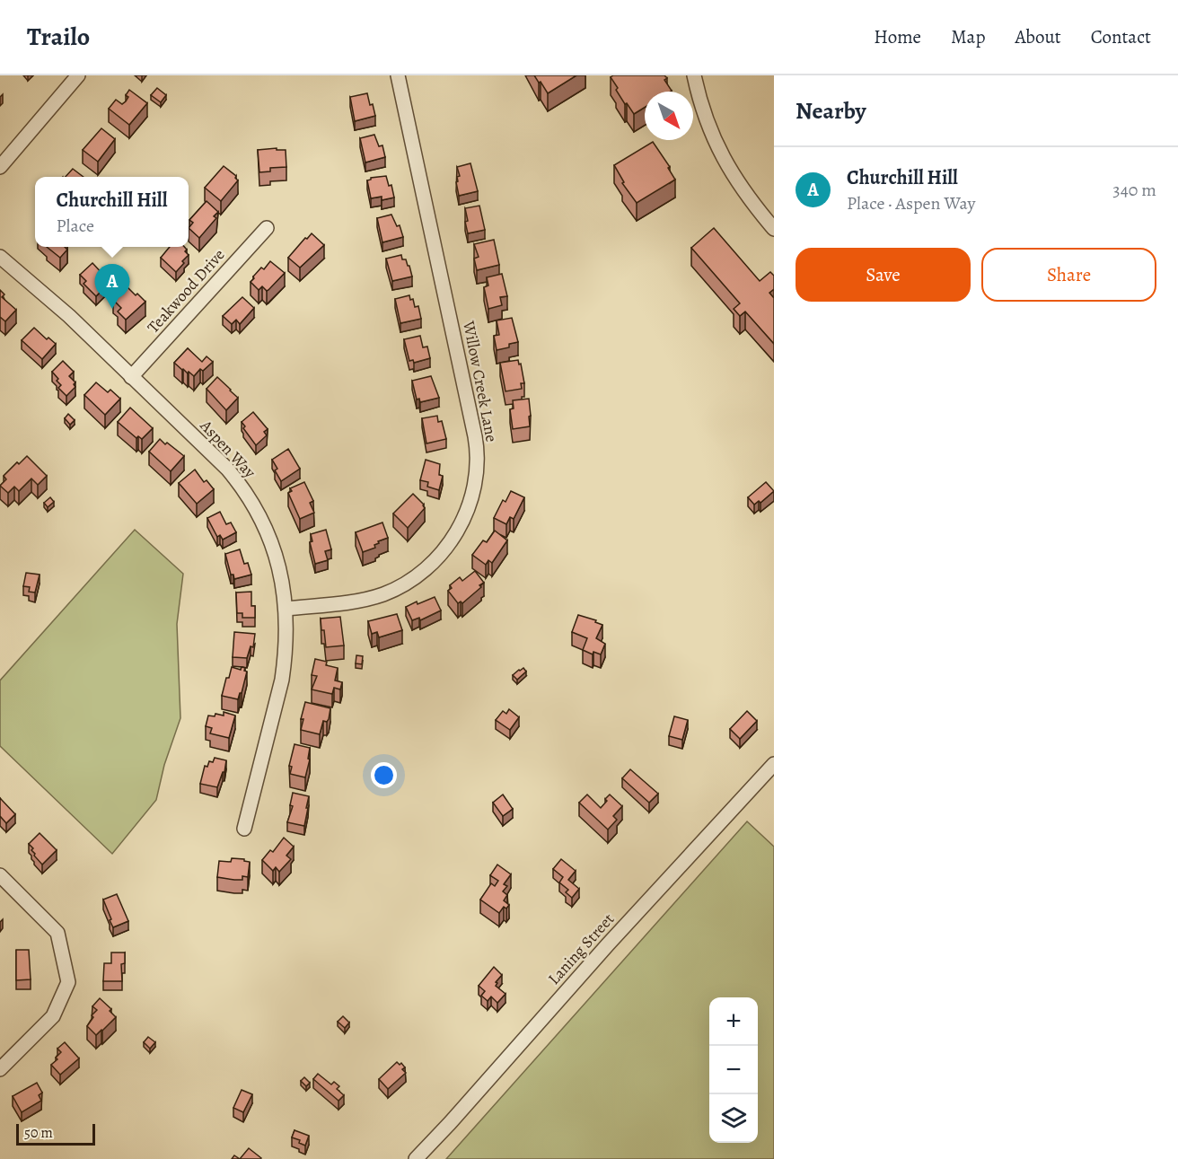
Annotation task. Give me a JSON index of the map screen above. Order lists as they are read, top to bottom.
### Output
{
  "streets": {
    "street": [
      "Teakwood Drive",
      "Willow Creek Lane",
      "Aspen Way",
      "Laning Street"
    ]
  },
  "crossings": [
    ["Teakwood Drive", "Aspen Way"],
    ["Willow Creek Lane", "Aspen Way"]
  ],
  "scale_bar": "50 m",
  "north": "bottom right",
  "page": {
    "header": "Trailo",
    "nav": [
      "Home",
      "Map",
      "About",
      "Contact"
    ],
    "heading": "Nearby",
    "list": [
      {
        "mark": "A",
        "name": "Churchill Hill",
        "note": "Place · Aspen Way",
        "value": "340 m"
      }
    ],
    "popup": ["Churchill Hill", "Place"],
    "buttons": ["Save", "Share"],
    "pins": "A",
    "map_buttons": ["+", "−"],
    "scale": "50 m"
  }
}
